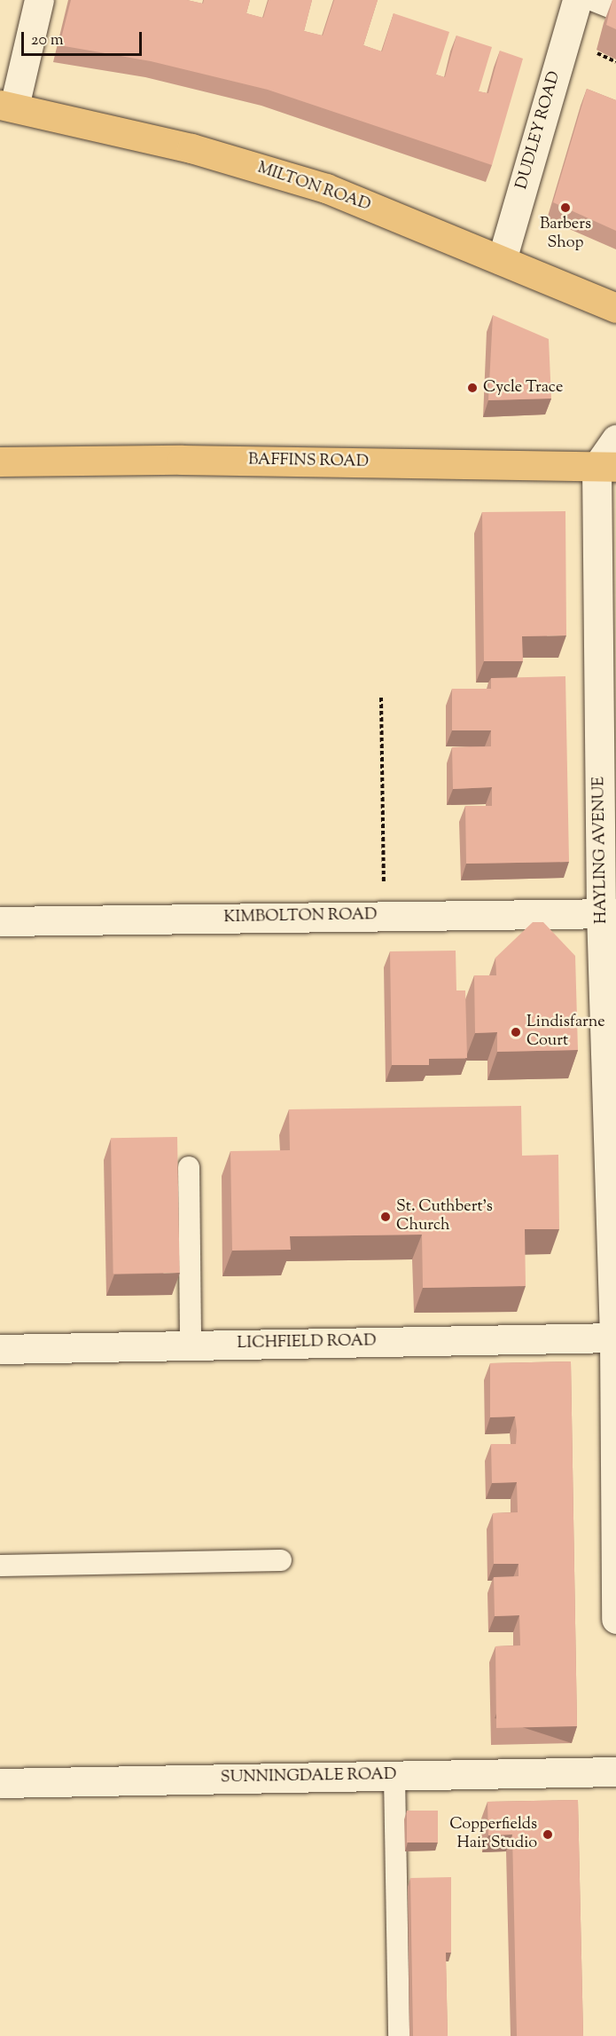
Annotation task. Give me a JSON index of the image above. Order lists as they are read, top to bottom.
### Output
{
  "streets": {
    "main road": ["MILTON ROAD", "BAFFINS ROAD"],
    "street": [
      "DUDLEY ROAD",
      "HAYLING AVENUE",
      "KIMBOLTON ROAD",
      "LICHFIELD ROAD",
      "SUNNINGDALE ROAD"
    ]
  },
  "crossings": [
    ["DUDLEY ROAD", "MILTON ROAD"],
    ["BAFFINS ROAD", "HAYLING AVENUE"],
    ["HAYLING AVENUE", "KIMBOLTON ROAD"],
    ["HAYLING AVENUE", "LICHFIELD ROAD"]
  ],
  "places": [
    "Barbers Shop",
    "Cycle Trace",
    "Lindisfarne Court",
    "St. Cuthbert's Church",
    "Copperfields Hair Studio"
  ],
  "scale_bar": "20 m"
}
